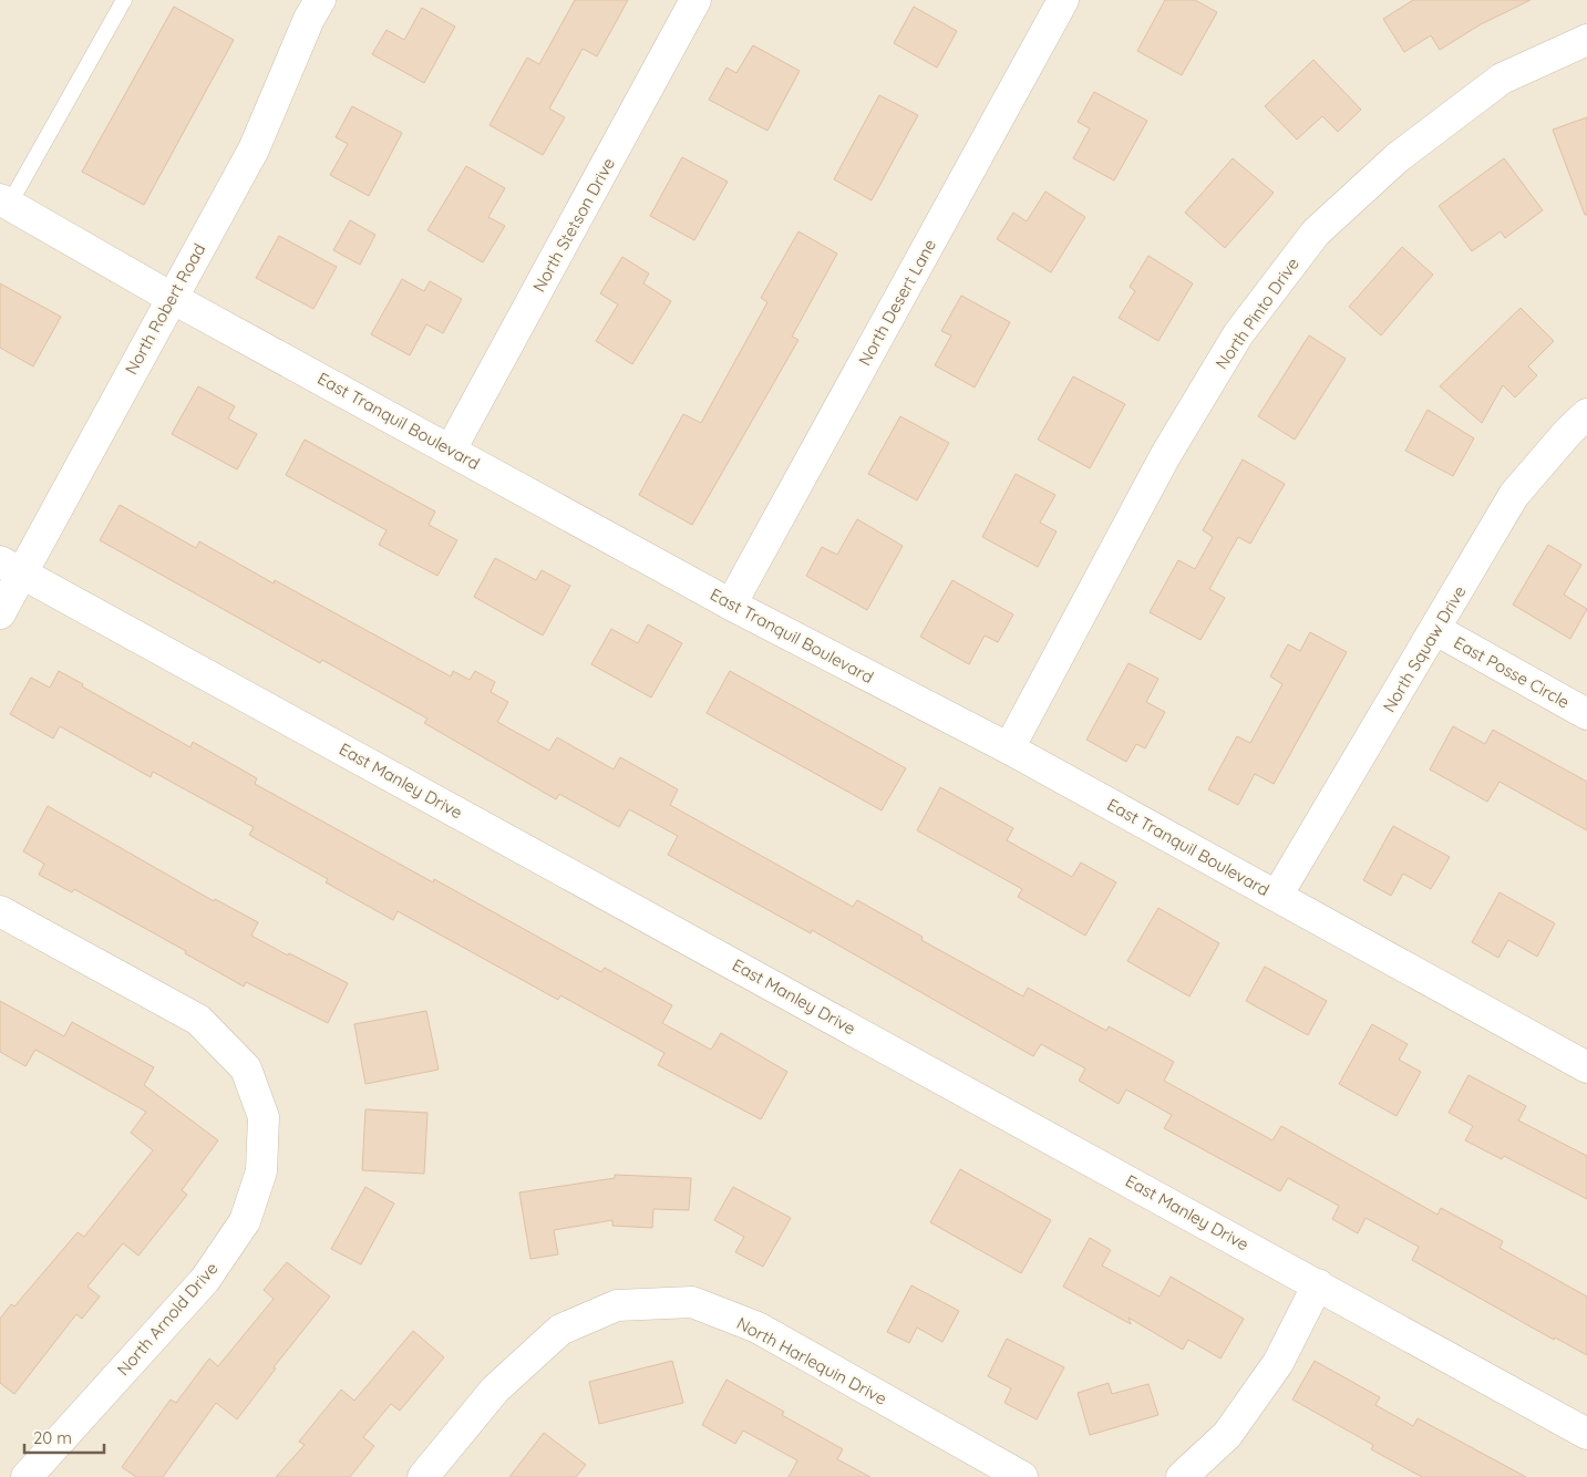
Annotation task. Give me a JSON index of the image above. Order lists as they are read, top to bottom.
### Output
{
  "streets": {
    "street": [
      "North Stetson Drive",
      "North Desert Lane",
      "North Robert Road",
      "North Pinto Drive",
      "East Tranquil Boulevard",
      "North Squaw Drive",
      "East Posse Circle",
      "East Manley Drive",
      "North Arnold Drive",
      "North Harlequin Drive"
    ]
  },
  "crossings": [
    ["North Stetson Drive", "East Tranquil Boulevard"],
    ["North Desert Lane", "East Tranquil Boulevard"],
    ["North Robert Road", "East Tranquil Boulevard"],
    ["North Robert Road", "East Manley Drive"],
    ["North Pinto Drive", "East Tranquil Boulevard"],
    ["East Tranquil Boulevard", "North Squaw Drive"],
    ["North Squaw Drive", "East Posse Circle"]
  ],
  "scale_bar": "20 m"
}
